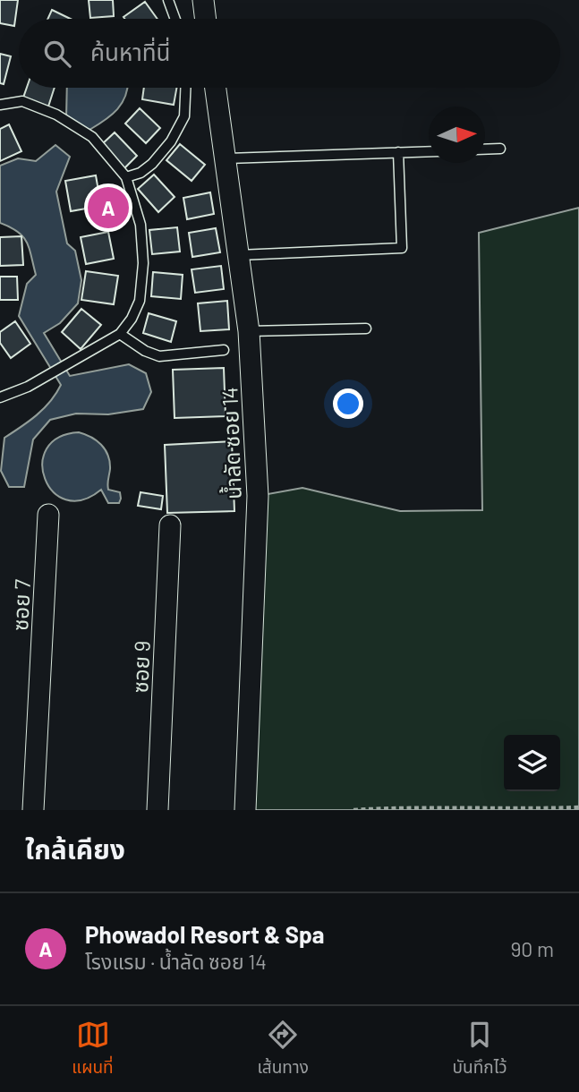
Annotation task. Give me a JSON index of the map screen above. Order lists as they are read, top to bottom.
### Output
{
  "streets": {
    "street": ["น้ำลัด ซอย 14", "ซอย 7", "ซอย 9"]
  },
  "north": "right",
  "page": {
    "search": "ค้นหาที่นี่",
    "pins": "A",
    "heading": "ใกล้เคียง",
    "list": [
      {
        "mark": "A",
        "name": "Phowadol Resort & Spa",
        "note": "โรงแรม · น้ำลัด ซอย 14",
        "value": "90 m"
      }
    ],
    "nav": ["แผนที่", "เส้นทาง", "บันทึกไว้"]
  }
}
